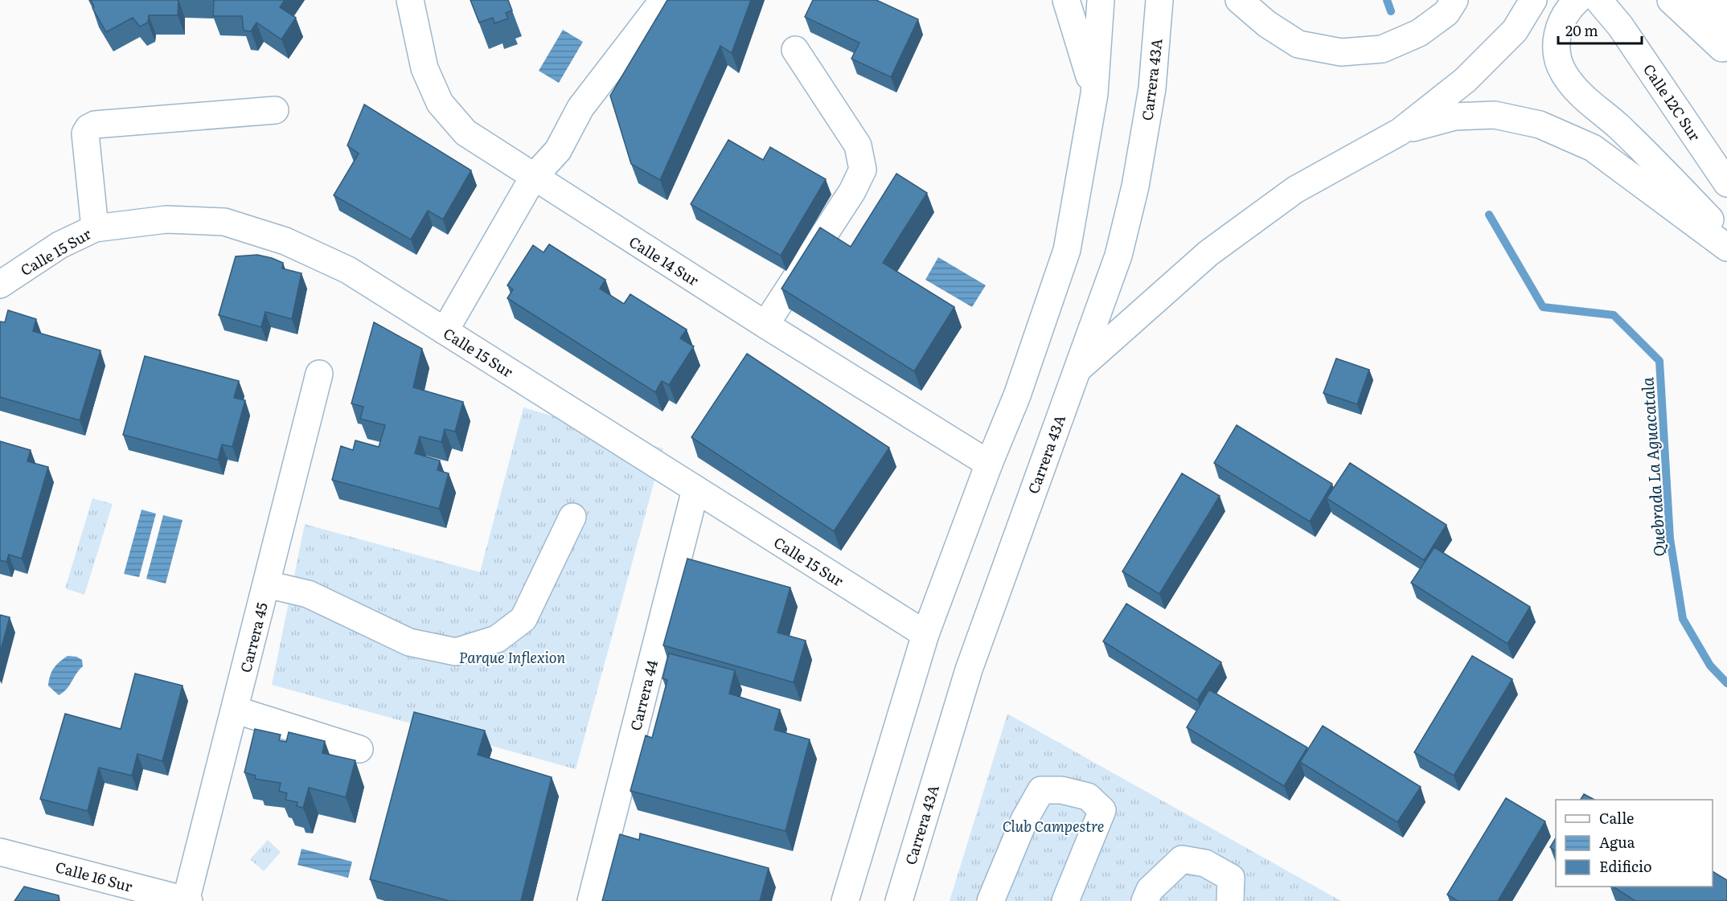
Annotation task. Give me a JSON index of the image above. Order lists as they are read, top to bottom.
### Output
{
  "streets": {
    "main road": [
      "Carrera 43A",
      "Calle 12C Sur",
      "Calle 15 Sur",
      "Calle 14 Sur",
      "Carrera 45",
      "Carrera 44",
      "Calle 16 Sur"
    ]
  },
  "crossings": [
    ["Calle 15 Sur", "Carrera 44"],
    ["Carrera 45", "Calle 16 Sur"]
  ],
  "water": ["Quebrada La Aguacatala"],
  "parks": ["Parque Inflexion", "Club Campestre"],
  "legend": ["Calle", "Agua", "Edificio"],
  "scale_bar": "20 m"
}
